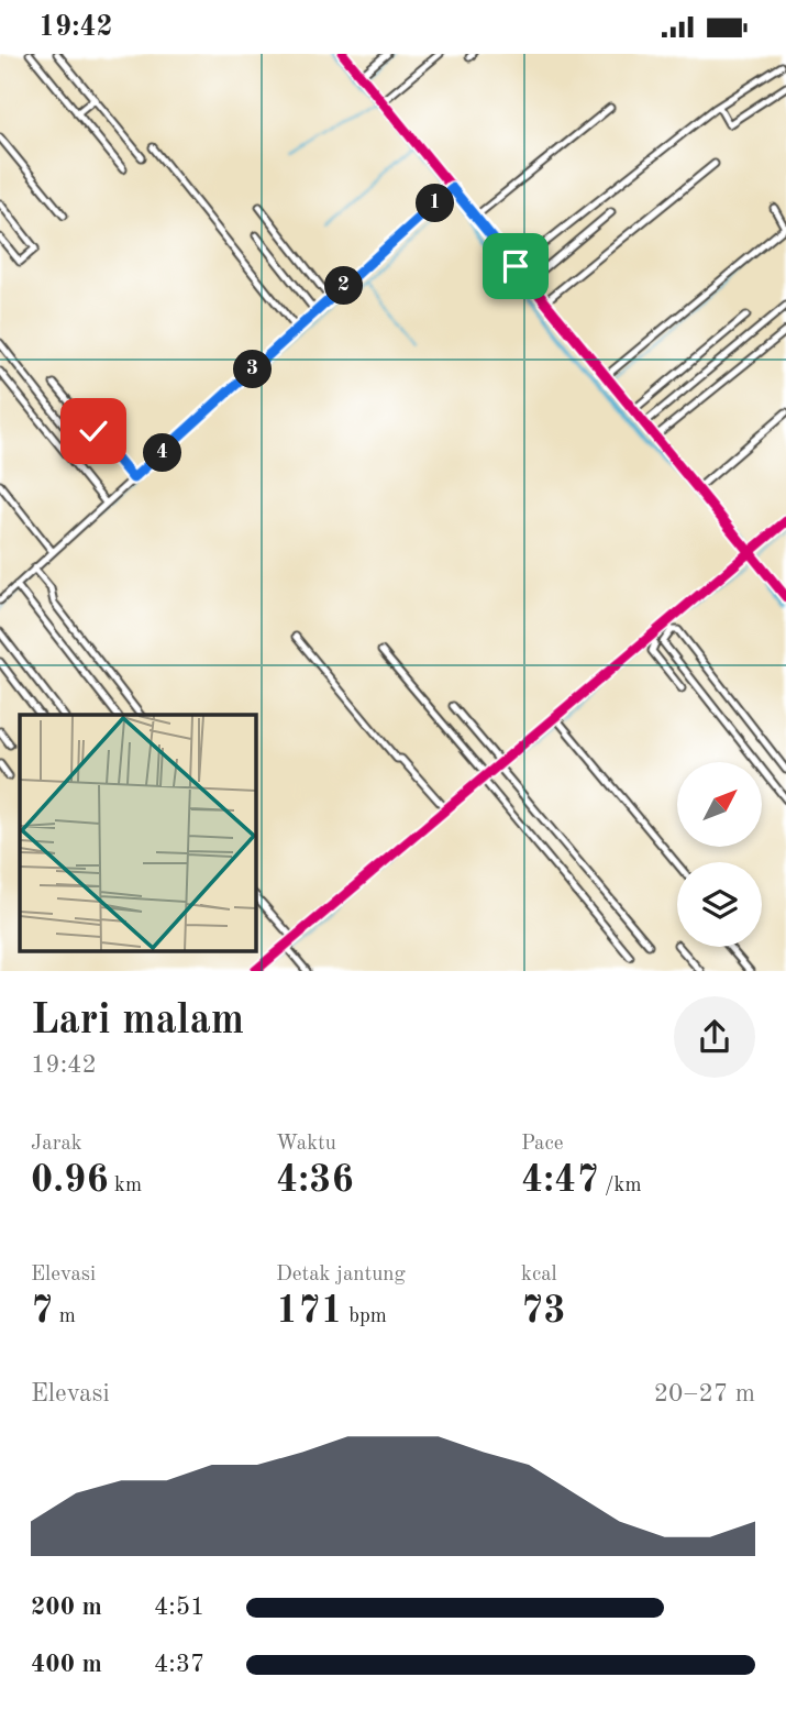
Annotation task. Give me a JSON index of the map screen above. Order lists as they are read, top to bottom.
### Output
{
  "north": "top right",
  "page": {
    "status": "19:42",
    "pins": [
      "1",
      "2",
      "3",
      "4"
    ],
    "heading": ["Lari malam", "19:42"],
    "stats": [
      ["Jarak", "0.96 km"],
      ["Waktu", "4:36"],
      ["Pace", "4:47 /km"],
      ["Elevasi", "7 m"],
      ["Detak jantung", "171 bpm"],
      ["kcal", "73"]
    ],
    "chart": ["Elevasi", "20–27 m"],
    "list": [
      {
        "name": "200 m",
        "note": "4:51"
      },
      {
        "name": "400 m",
        "note": "4:37"
      }
    ]
  }
}
